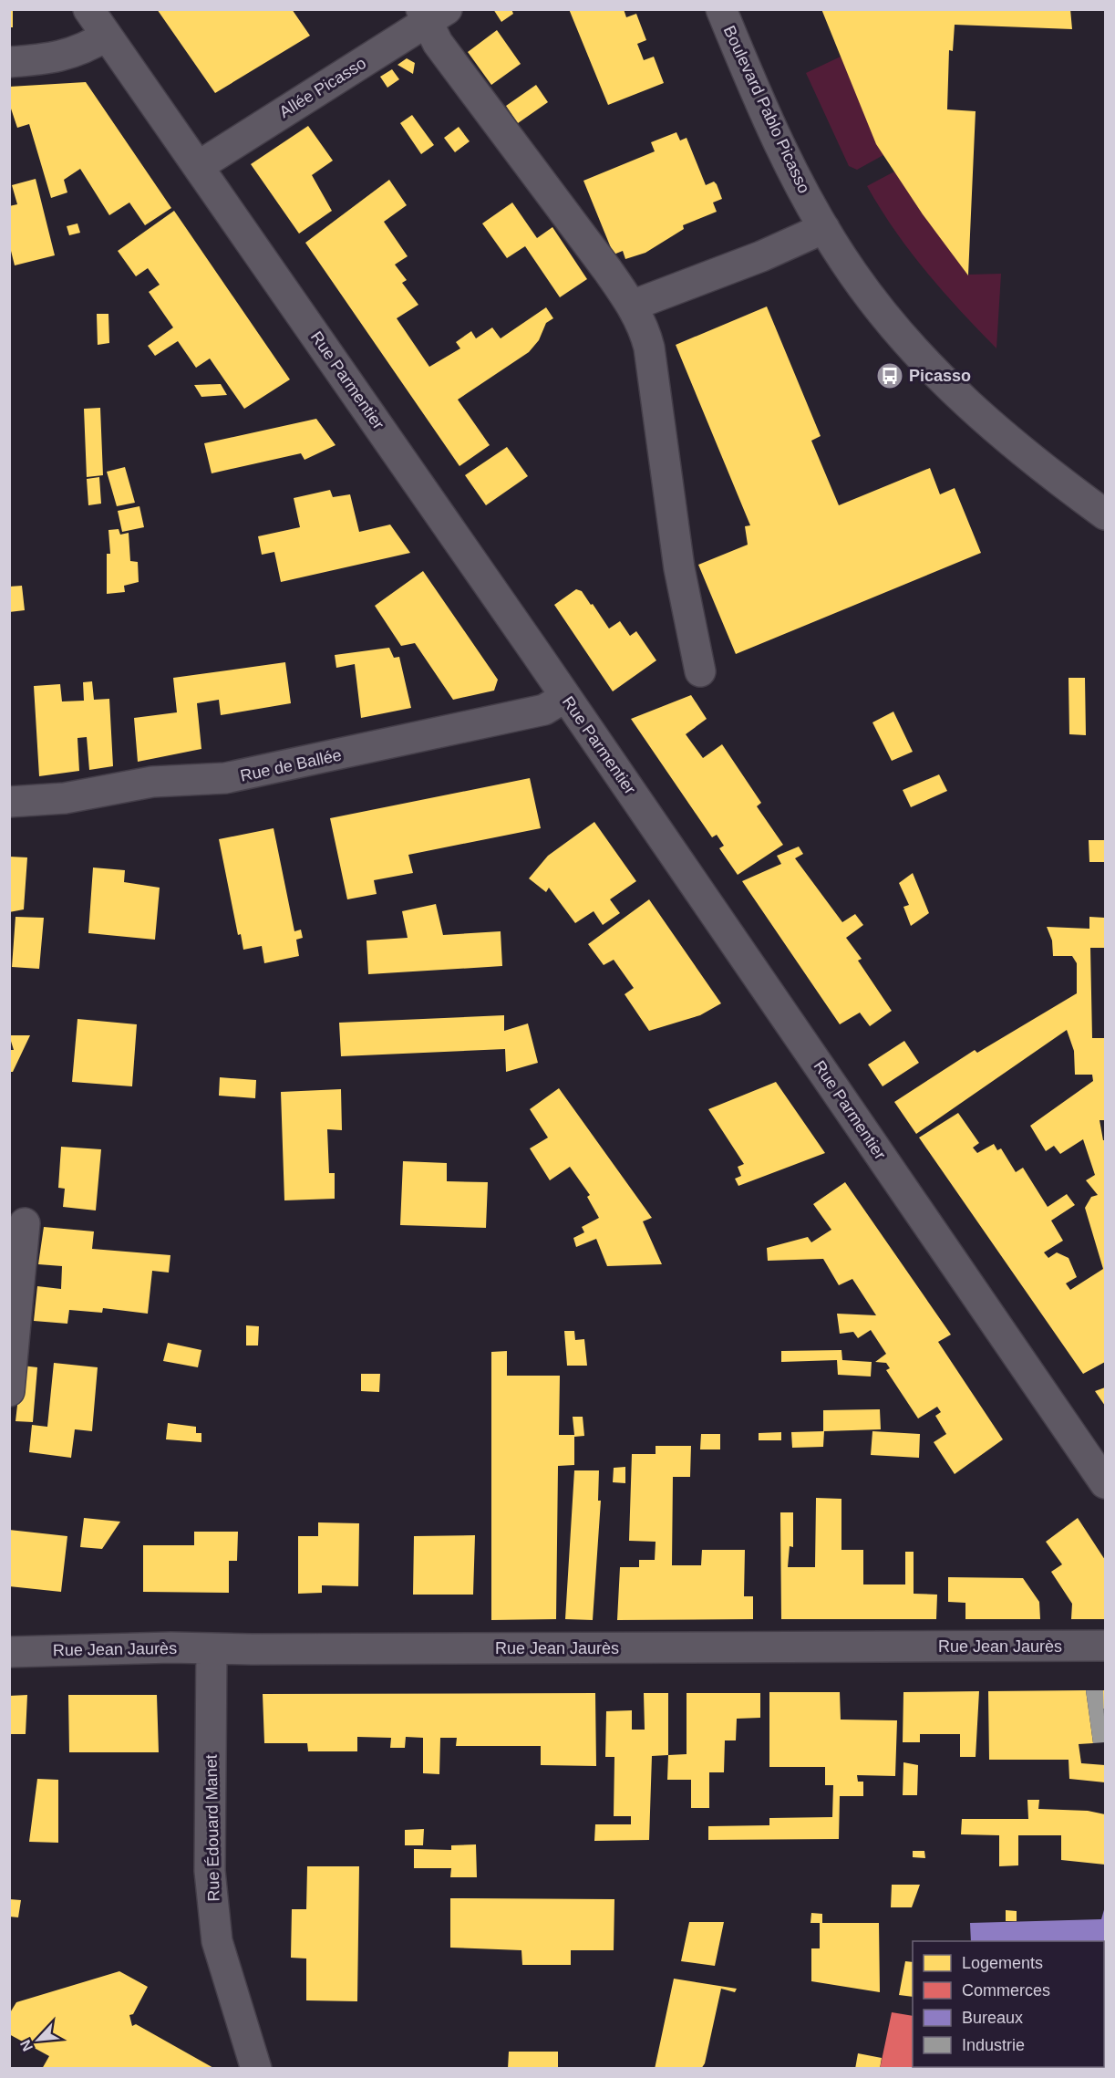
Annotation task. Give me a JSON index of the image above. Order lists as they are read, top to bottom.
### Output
{
  "streets": {
    "street": [
      "Allée Picasso",
      "Boulevard Pablo Picasso",
      "Rue Parmentier",
      "Rue de Ballée",
      "Rue Jean Jaurès",
      "Rue Édouard Manet"
    ]
  },
  "crossings": [
    ["Allée Picasso", "Rue Parmentier"],
    ["Rue Parmentier", "Rue de Ballée"],
    ["Rue Jean Jaurès", "Rue Édouard Manet"]
  ],
  "places": {
    "bus stop": ["Picasso"]
  },
  "legend": [
    "Logements",
    "Commerces",
    "Bureaux",
    "Industrie"
  ],
  "north": "bottom left"
}
